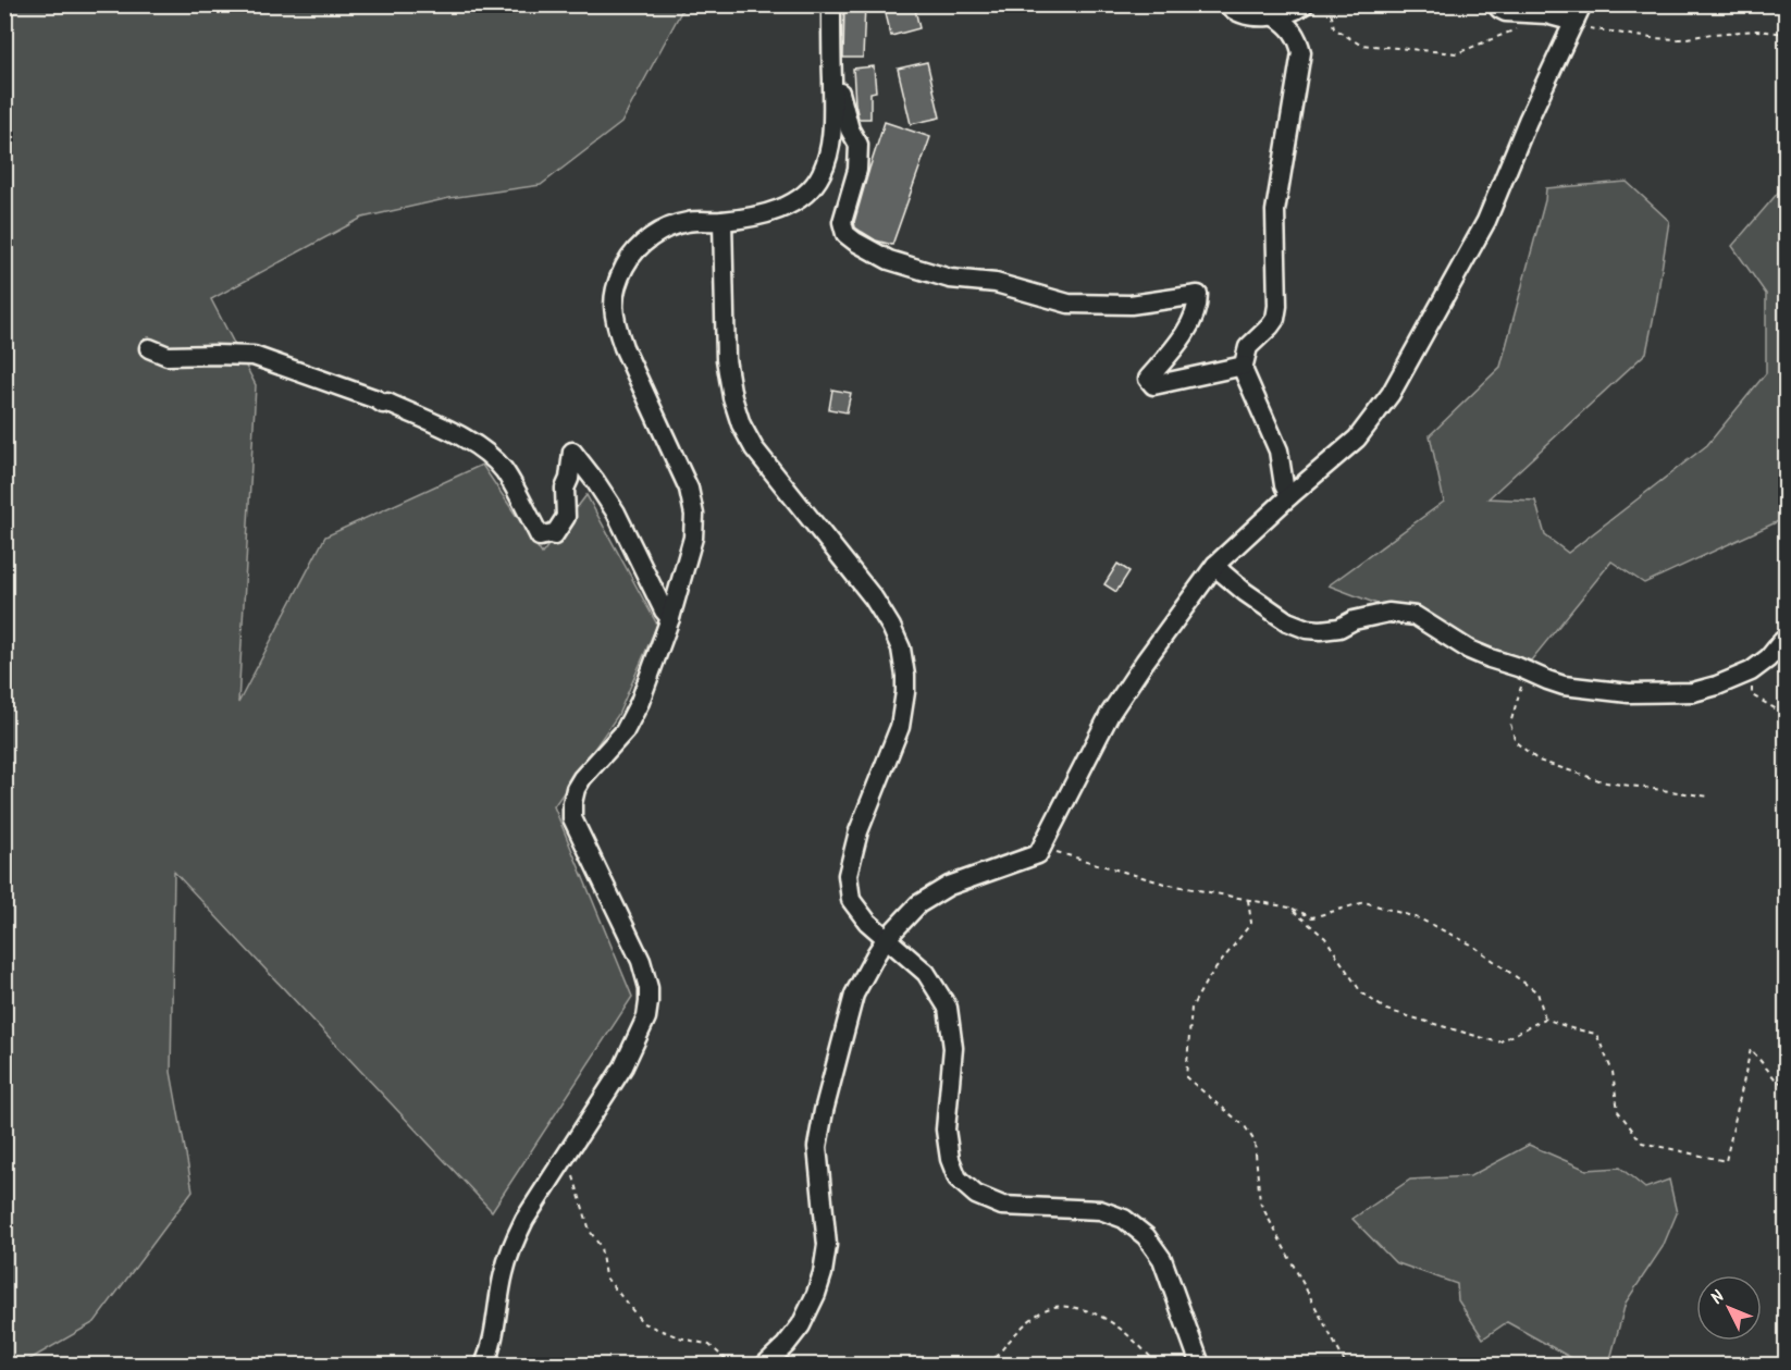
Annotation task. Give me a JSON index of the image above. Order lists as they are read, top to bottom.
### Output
{
  "north": "top left"
}
